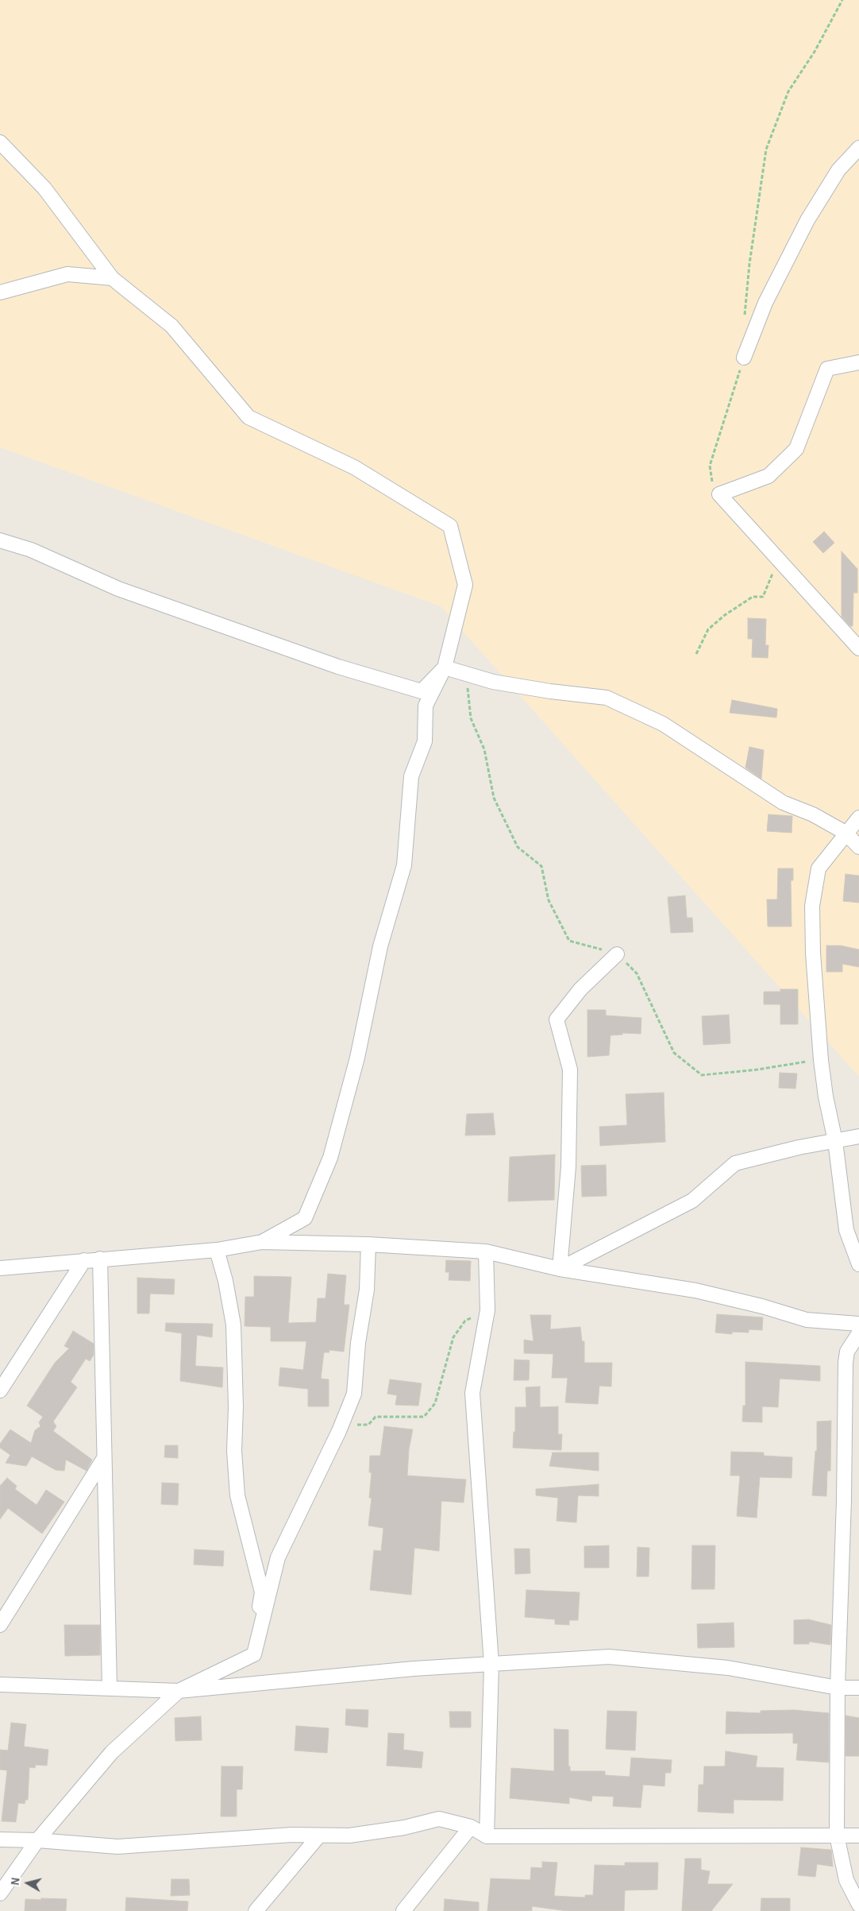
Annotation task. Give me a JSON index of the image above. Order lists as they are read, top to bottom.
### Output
{
  "north": "left"
}
